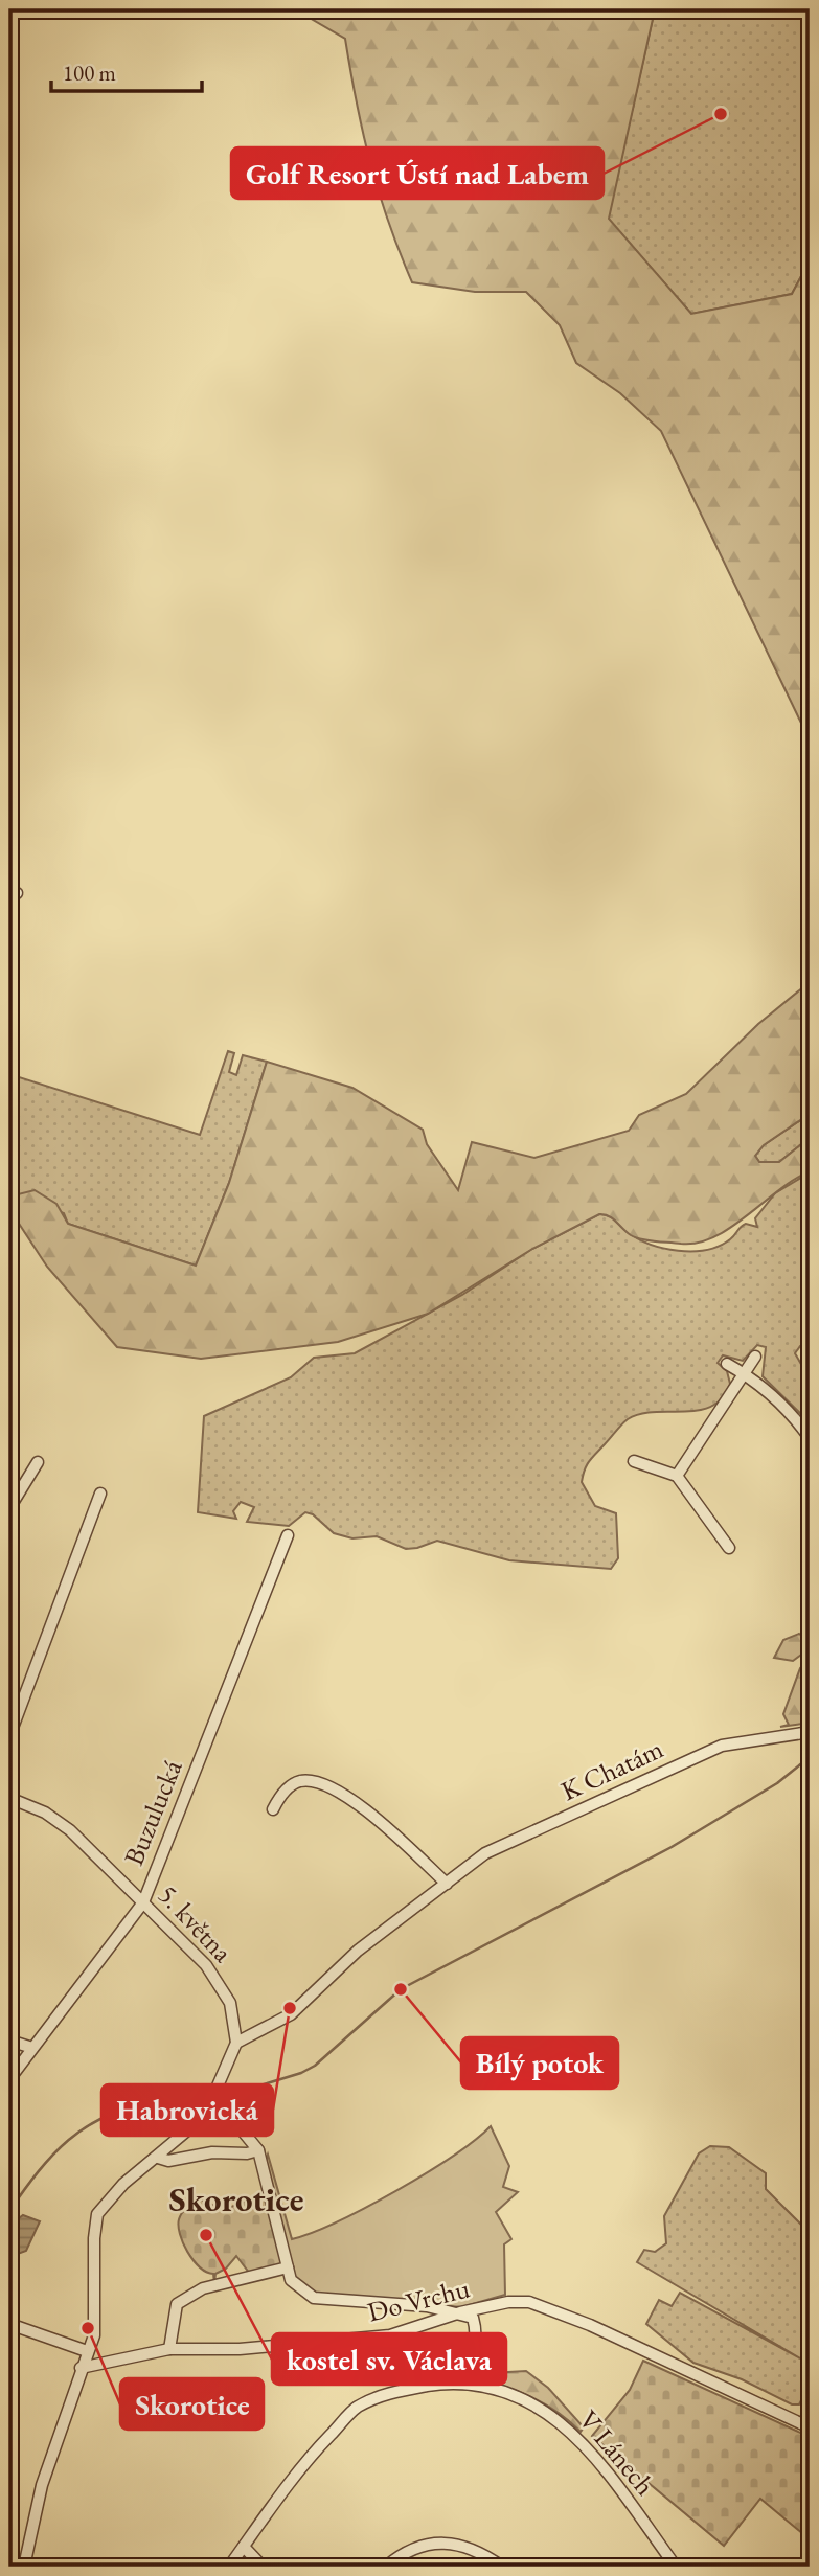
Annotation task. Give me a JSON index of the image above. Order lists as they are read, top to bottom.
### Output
{
  "streets": {
    "street": [
      "K Chatám",
      "Buzulucká",
      "5. května",
      "Do Vrchu",
      "V Lánech"
    ]
  },
  "crossings": [
    ["K Chatám", "5. května"],
    ["Buzulucká", "5. května"],
    ["Do Vrchu", "V Lánech"]
  ],
  "districts": ["Skorotice"],
  "places": [
    "Golf Resort Ústí nad Labem",
    "Bílý potok",
    "Habrovická",
    "kostel sv. Václava",
    "Skorotice"
  ],
  "scale_bar": "100 m"
}
